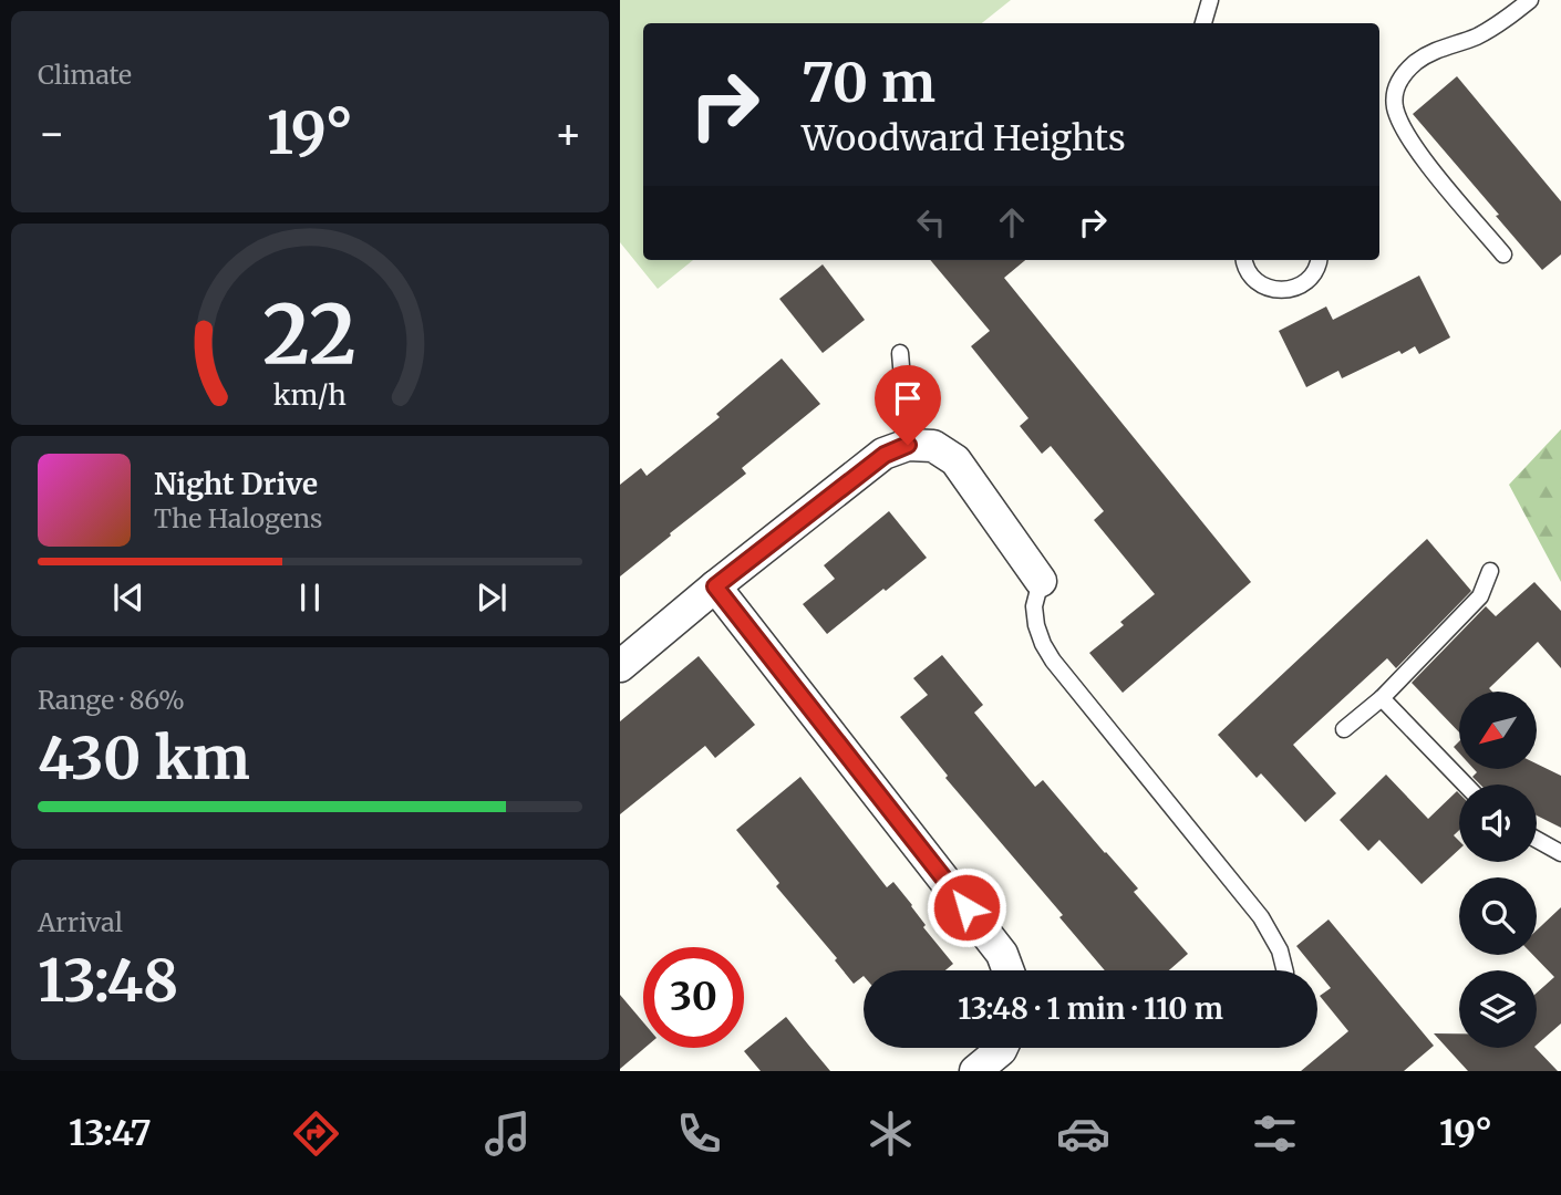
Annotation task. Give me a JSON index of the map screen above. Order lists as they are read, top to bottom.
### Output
{
  "north": "bottom left",
  "page": {
    "tile": [
      "Climate",
      ["Range · 86%", "430 km"],
      ["Arrival", "13:48"]
    ],
    "turn": ["70 m", "Woodward Heights"],
    "heat": ["−", "19°", "+"],
    "song": ["Night Drive", "The Halogens"],
    "limit": "30",
    "trip": "13:48 · 1 min · 110 m",
    "tabs": ["13:47", "19°"],
    "gauge": ["22", "km/h"]
  }
}
